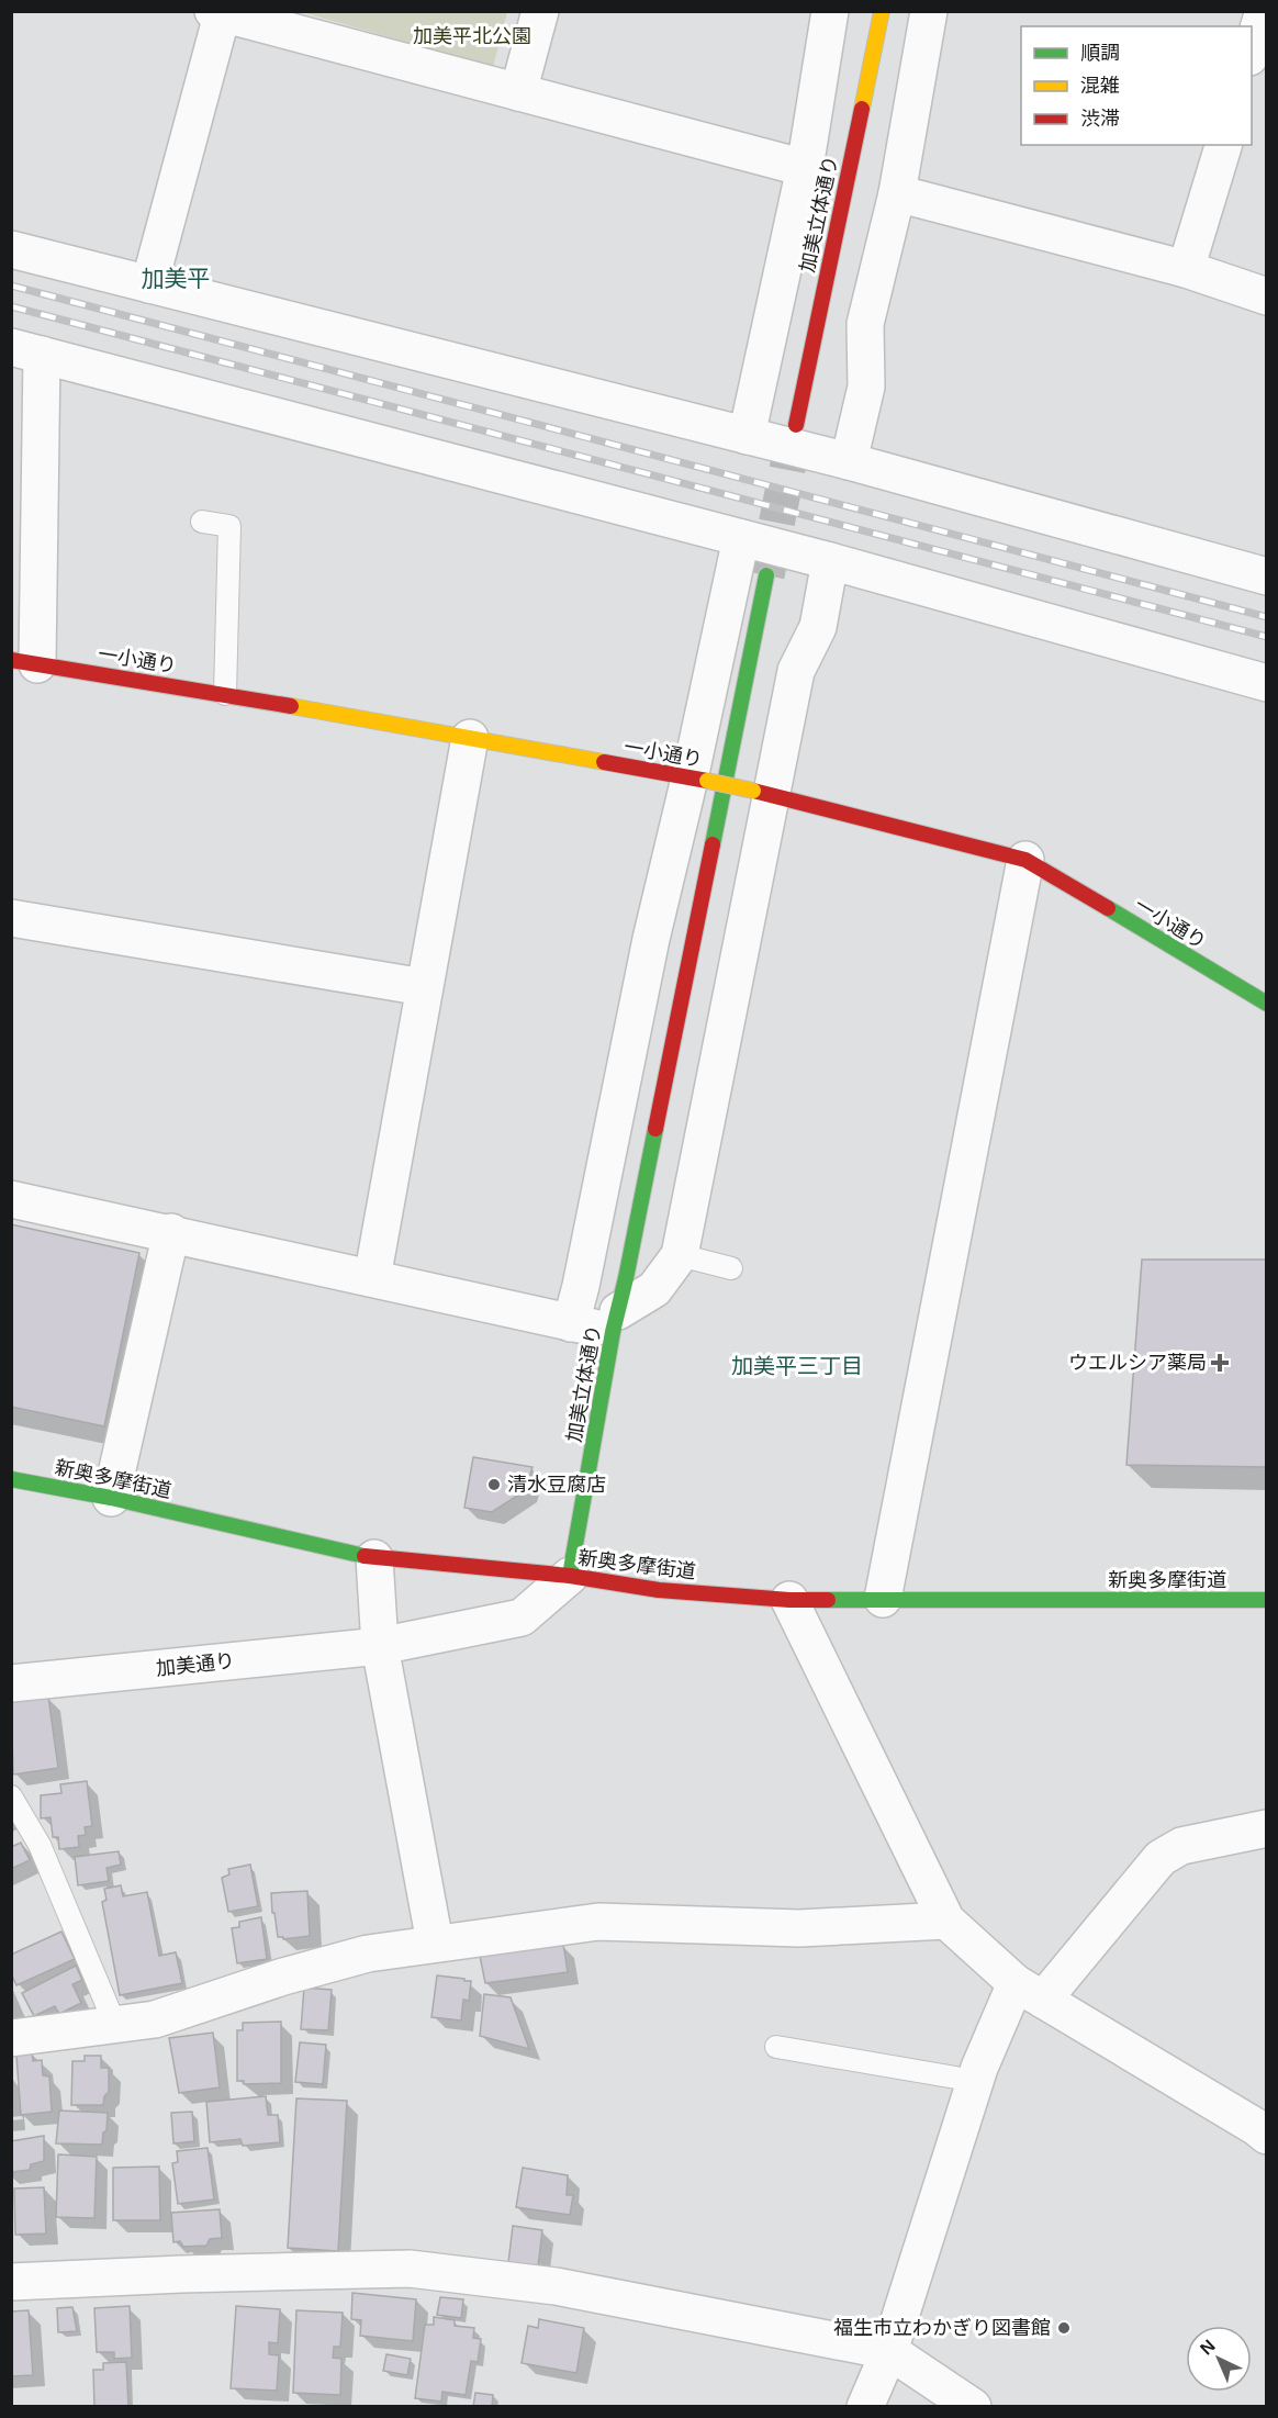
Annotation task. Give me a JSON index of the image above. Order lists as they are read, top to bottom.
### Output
{
  "streets": {
    "street": [
      "加美立体通り",
      "一小通り",
      "新奥多摩街道",
      "加美通り"
    ]
  },
  "crossings": [
    ["加美立体通り", "新奥多摩街道"],
    ["加美立体通り", "加美通り"],
    ["新奥多摩街道", "加美通り"]
  ],
  "districts": ["加美平", "加美平三丁目"],
  "parks": ["加美平北公園"],
  "places": {
    "health": ["ウエルシア薬局"],
    "other": ["清水豆腐店", "福生市立わかぎり図書館"]
  },
  "legend": ["順調", "混雑", "渋滞"],
  "north": "top left"
}
